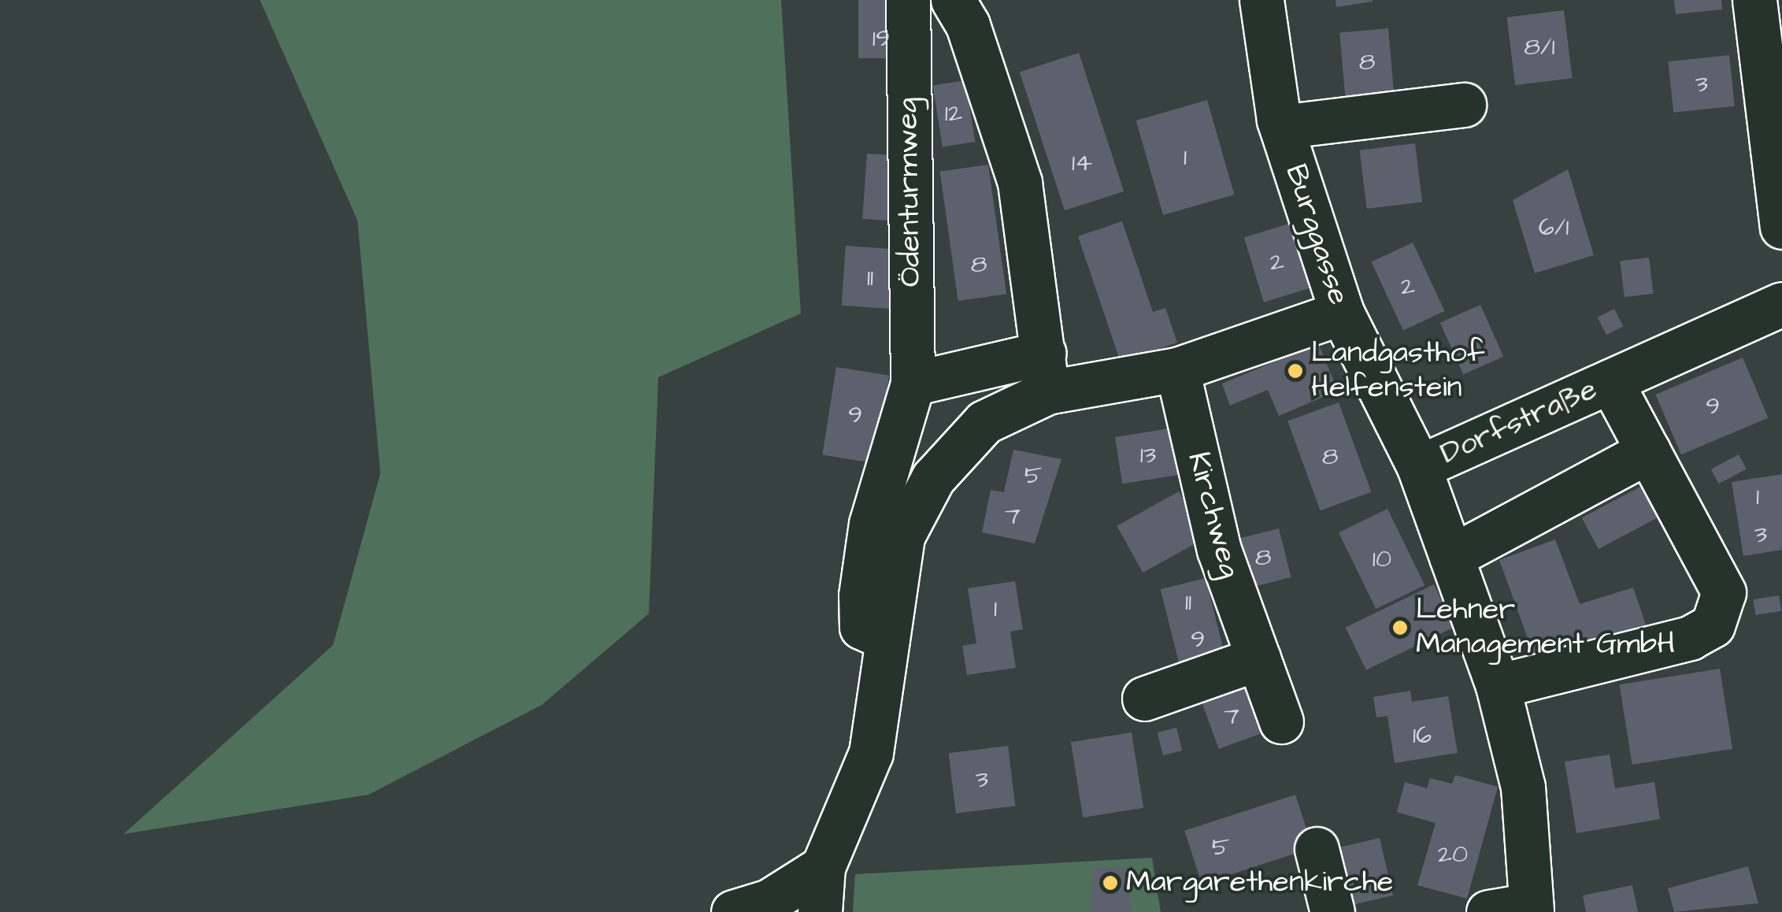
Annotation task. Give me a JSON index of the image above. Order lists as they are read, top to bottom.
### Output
{
  "streets": {
    "street": [
      "Ödenturmweg",
      "Burggasse",
      "Dorfstraße",
      "Kirchweg"
    ]
  },
  "crossings": [
    ["Burggasse", "Dorfstraße"]
  ],
  "places": ["Landgasthof Helfenstein", "Lehner Management GmbH", "Margarethenkirche"],
  "house_numbers": [
    "19",
    "8/1",
    "8",
    "3",
    "12",
    "1",
    "14",
    "6/1",
    "2",
    "8",
    "11",
    "2",
    "9",
    "9",
    "13",
    "8",
    "5",
    "1",
    "7",
    "3",
    "8",
    "10",
    "11",
    "1",
    "9",
    "7",
    "16",
    "3",
    "5",
    "20"
  ]
}
